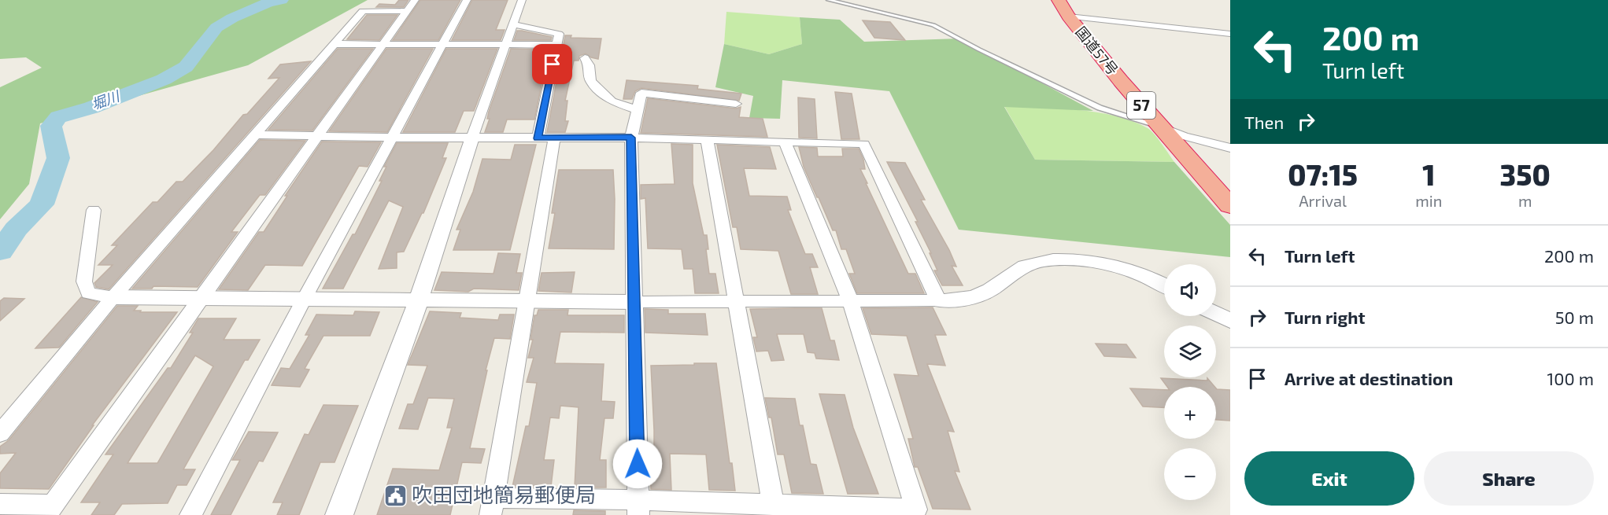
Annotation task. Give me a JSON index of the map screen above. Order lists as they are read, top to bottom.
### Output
{
  "streets": {
    "highway": ["国道57号", "57"]
  },
  "water": ["堀川"],
  "places": {
    "public building": ["吹田団地簡易郵便局"]
  },
  "page": {
    "turn": ["200 m", "Turn left"],
    "then": "Then",
    "eta": [
      "07:15",
      "Arrival",
      "1",
      "min",
      "350",
      "m"
    ],
    "list": [
      {
        "name": "Turn left",
        "value": "200 m"
      },
      {
        "name": "Turn right",
        "value": "50 m"
      },
      {
        "name": "Arrive at destination",
        "value": "100 m"
      }
    ],
    "map_buttons": ["+", "−"],
    "buttons": ["Exit", "Share"]
  }
}
